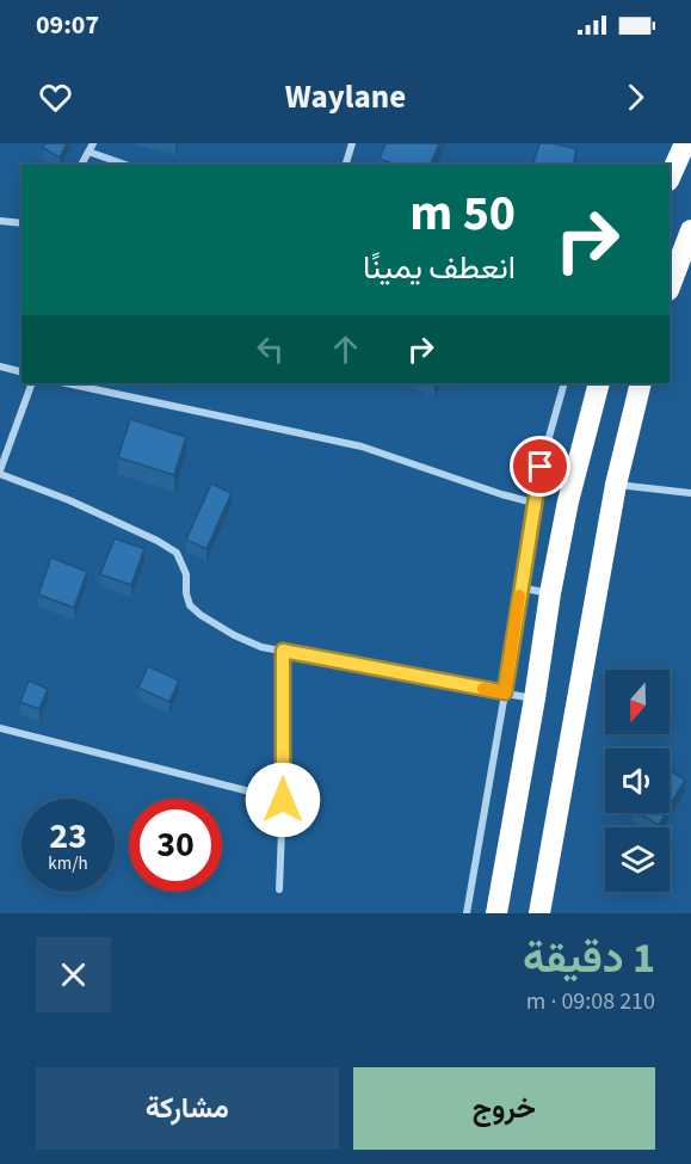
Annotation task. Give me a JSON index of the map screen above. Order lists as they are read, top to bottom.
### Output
{
  "north": "bottom",
  "page": {
    "status": "09:07",
    "header": "Waylane",
    "turn": ["50 m", "انعطف يمينًا"],
    "speed": "23 km/h",
    "limit": "30",
    "heading": ["1 دقيقة", "210 m · 09:08"],
    "buttons": ["خروج", "مشاركة"]
  }
}
